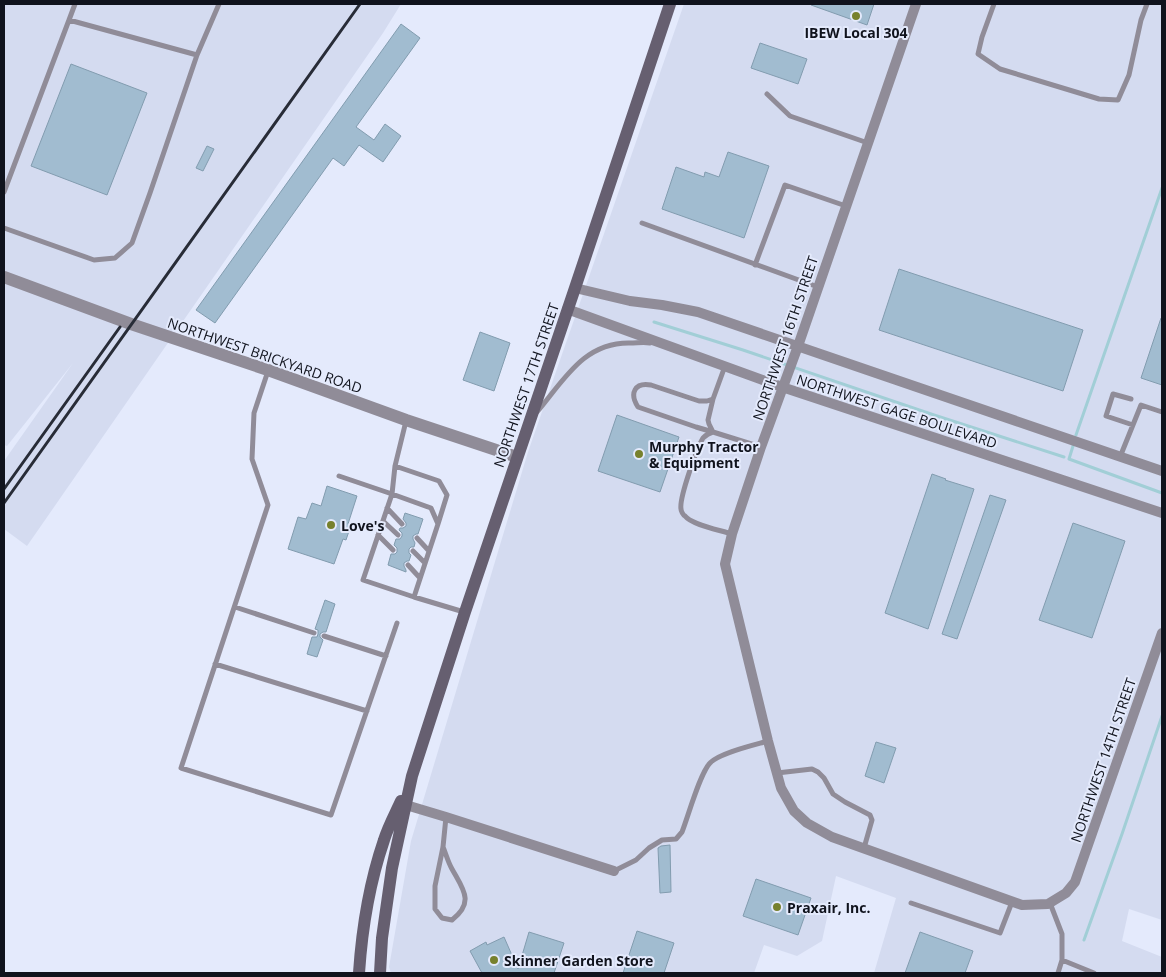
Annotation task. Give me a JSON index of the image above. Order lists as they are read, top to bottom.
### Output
{
  "streets": {
    "main road": ["NORTHWEST 17TH STREET"],
    "street": [
      "NORTHWEST 16TH STREET",
      "NORTHWEST BRICKYARD ROAD",
      "NORTHWEST GAGE BOULEVARD",
      "NORTHWEST 14TH STREET"
    ]
  },
  "crossings": [
    ["NORTHWEST 16TH STREET", "NORTHWEST GAGE BOULEVARD"],
    ["NORTHWEST 16TH STREET", "NORTHWEST 14TH STREET"],
    ["NORTHWEST BRICKYARD ROAD", "NORTHWEST 17TH STREET"],
    ["NORTHWEST 17TH STREET", "NORTHWEST GAGE BOULEVARD"]
  ],
  "places": [
    "IBEW Local 304",
    "Murphy Tractor & Equipment",
    "Love's",
    "Praxair, Inc.",
    "Skinner Garden Store"
  ]
}
